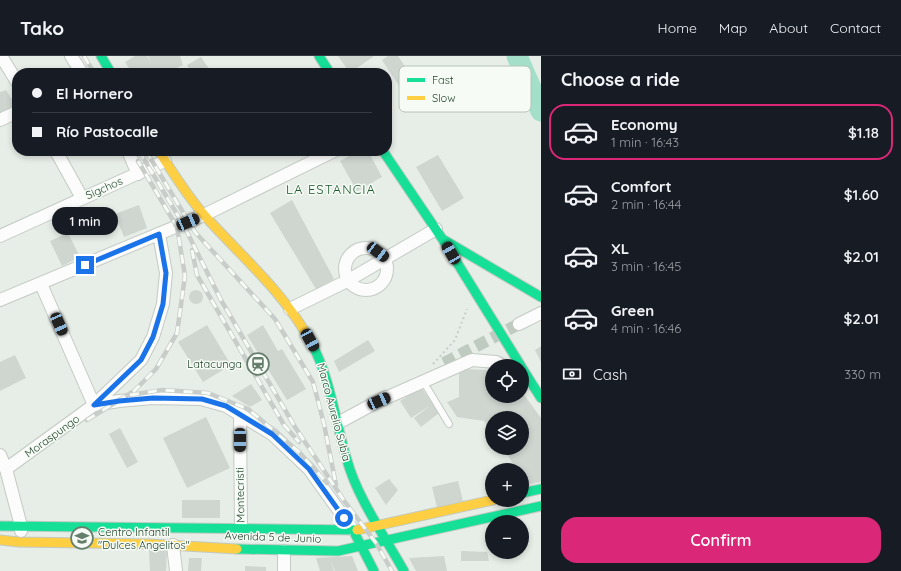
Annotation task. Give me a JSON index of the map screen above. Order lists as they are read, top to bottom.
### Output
{
  "streets": {
    "main road": ["Marco Aurelio Subia", "Avenida 5 de Junio"],
    "street": ["Sigchos", "Moraspungo", "Montecristi"]
  },
  "crossings": [
    ["Sigchos", "Marco Aurelio Subia"],
    ["Marco Aurelio Subia", "Avenida 5 de Junio"],
    ["Montecristi", "Avenida 5 de Junio"]
  ],
  "districts": ["LA ESTANCIA"],
  "places": {
    "station": ["Latacunga"],
    "school or university": ["Centro Infantil \"Dulces Angelitos\""]
  },
  "legend": ["Fast", "Slow"],
  "page": {
    "header": "Tako",
    "nav": [
      "Home",
      "Map",
      "About",
      "Contact"
    ],
    "heading": "Choose a ride",
    "banner": ["El Hornero", "Río Pastocalle"],
    "list": [
      {
        "name": "Economy",
        "note": "1 min · 16:43",
        "value": "$1.18"
      },
      {
        "name": "Comfort",
        "note": "2 min · 16:44",
        "value": "$1.60"
      },
      {
        "name": "XL",
        "note": "3 min · 16:45",
        "value": "$2.01"
      },
      {
        "name": "Green",
        "note": "4 min · 16:46",
        "value": "$2.01"
      }
    ],
    "bubble": "1 min",
    "pay": ["Cash", "330 m"],
    "map_buttons": ["+", "−"],
    "buttons": "Confirm"
  }
}
